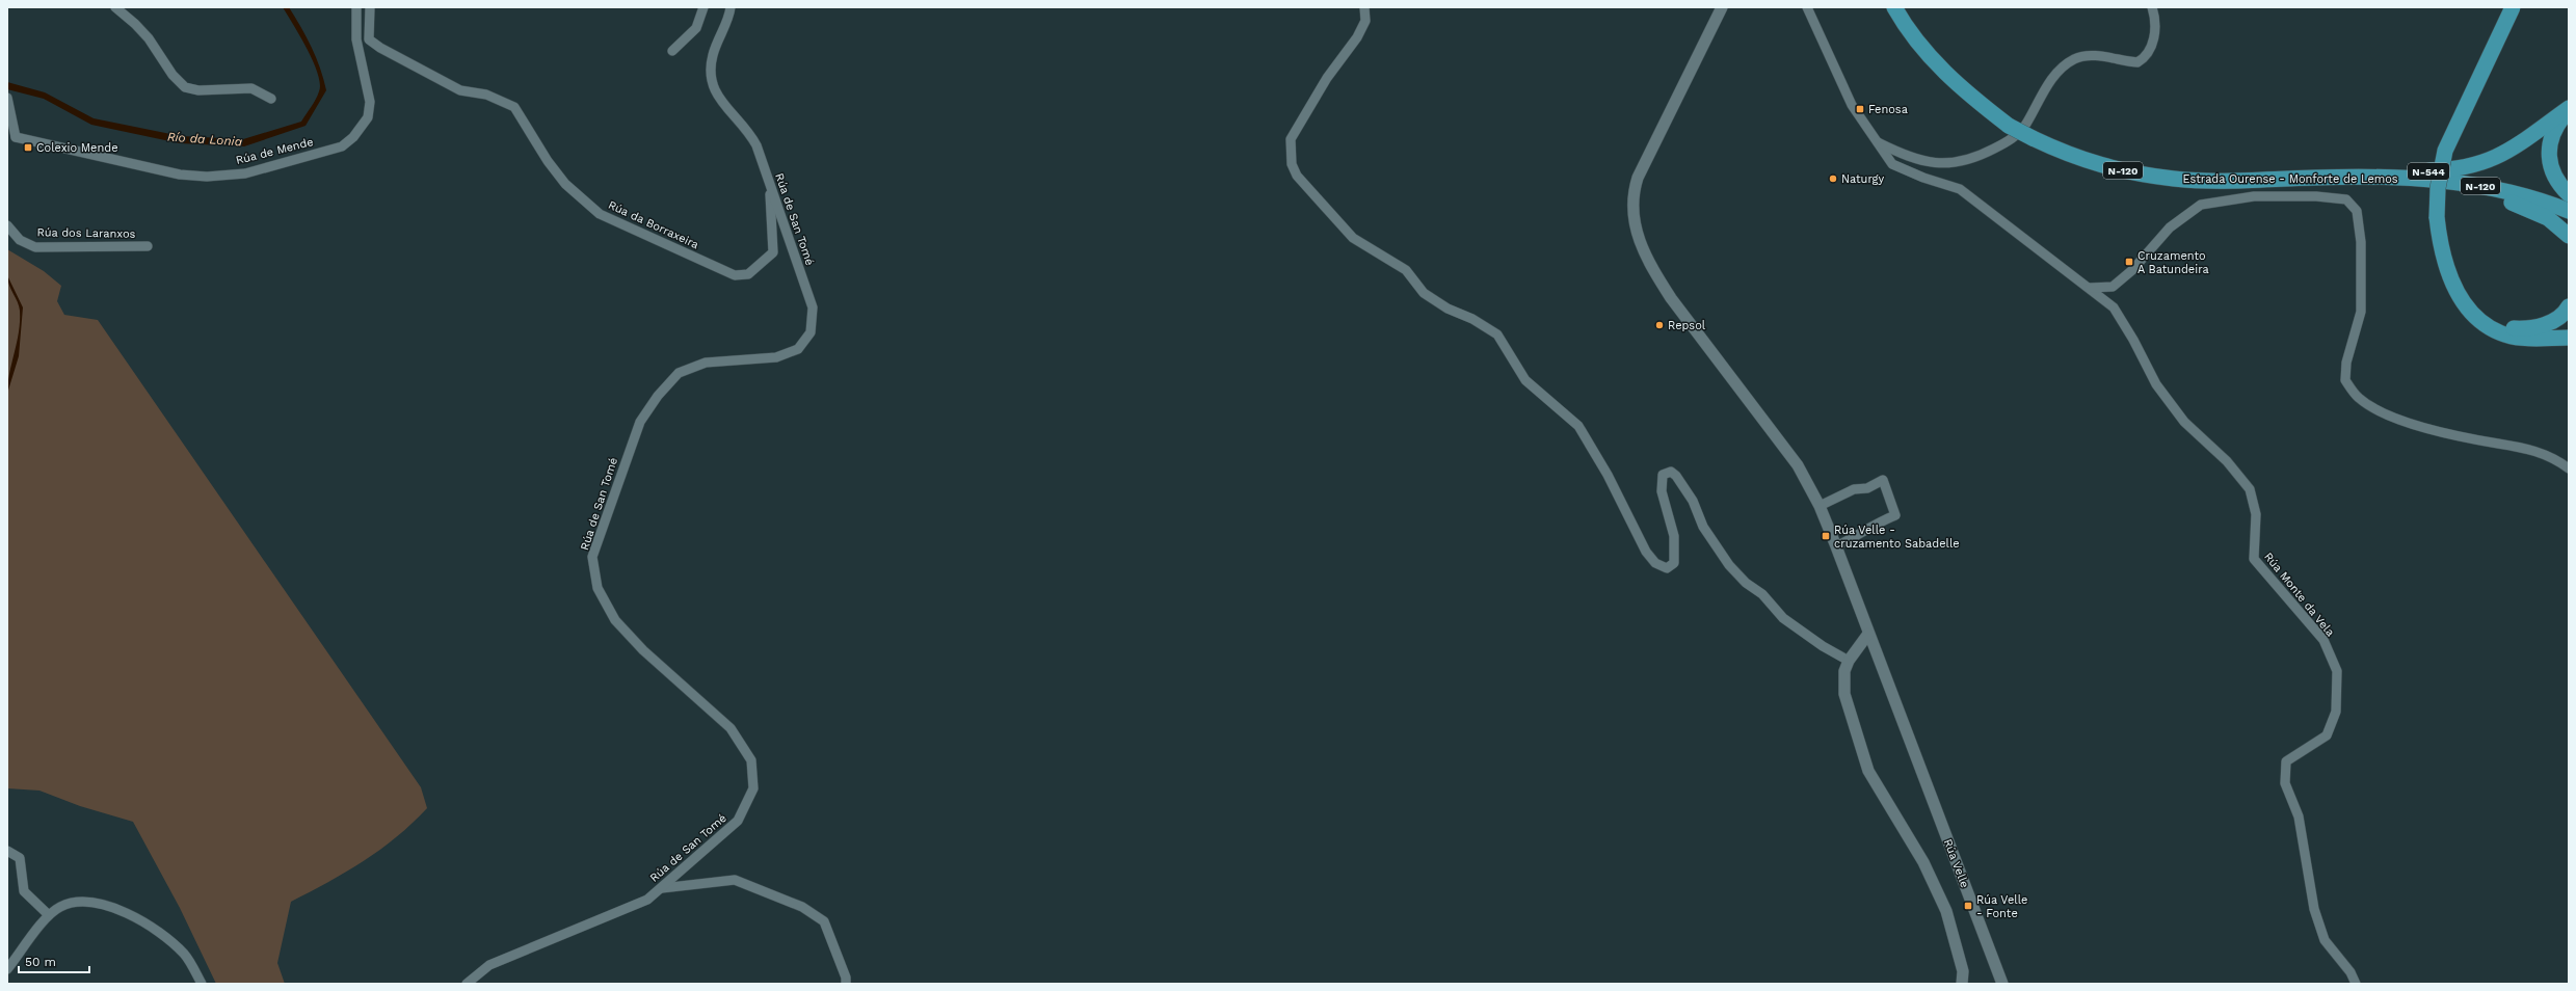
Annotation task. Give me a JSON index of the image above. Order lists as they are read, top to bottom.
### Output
{
  "streets": {
    "highway": ["N-120", "N-544", "Estrada Ourense - Monforte de Lemos"],
    "street": [
      "Rúa de Mende",
      "Rúa de San Tomé",
      "Rúa da Borraxeira",
      "Rúa dos Laranxos",
      "Rúa Monte da Vela",
      "Rúa Velle"
    ]
  },
  "crossings": [
    ["N-544", "Estrada Ourense - Monforte de Lemos"],
    ["Rúa de San Tomé", "Rúa da Borraxeira"]
  ],
  "water": ["Río da Lonia"],
  "places": {
    "transit": [
      "Fenosa",
      "Colexio Mende",
      "Cruzamento A Batundeira",
      "Rúa Velle - cruzamento Sabadelle",
      "Rúa Velle - Fonte"
    ],
    "other": ["Naturgy", "Repsol"]
  },
  "scale_bar": "50 m"
}
